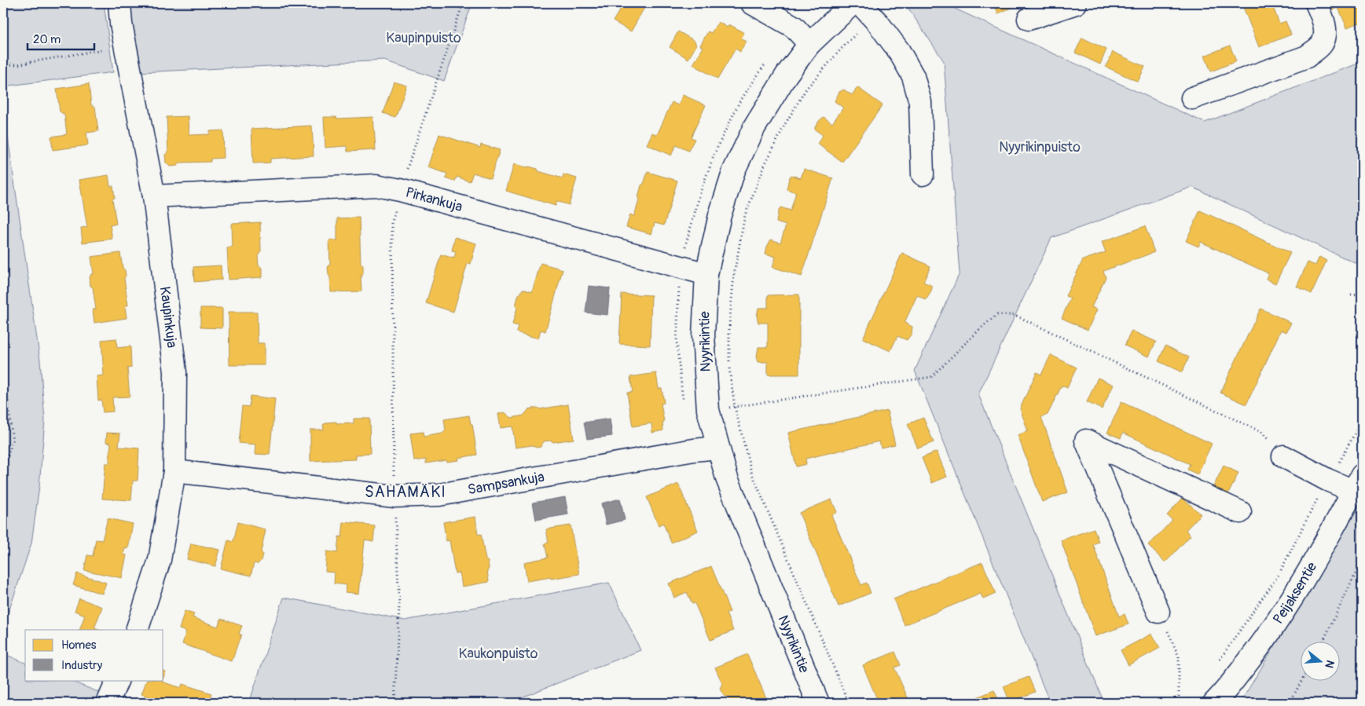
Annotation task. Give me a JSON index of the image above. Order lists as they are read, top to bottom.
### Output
{
  "streets": {
    "street": [
      "Pirkankuja",
      "Kaupinkuja",
      "Nyyrikintie",
      "Sampsankuja",
      "Peijaksentie"
    ]
  },
  "crossings": [
    ["Pirkankuja", "Kaupinkuja"],
    ["Pirkankuja", "Nyyrikintie"],
    ["Kaupinkuja", "Sampsankuja"],
    ["Nyyrikintie", "Sampsankuja"]
  ],
  "districts": ["SAHAMÄKI"],
  "parks": ["Kaupinpuisto", "Nyyrikinpuisto", "Kaukonpuisto"],
  "legend": ["Homes", "Industry"],
  "scale_bar": "20 m",
  "north": "right"
}
